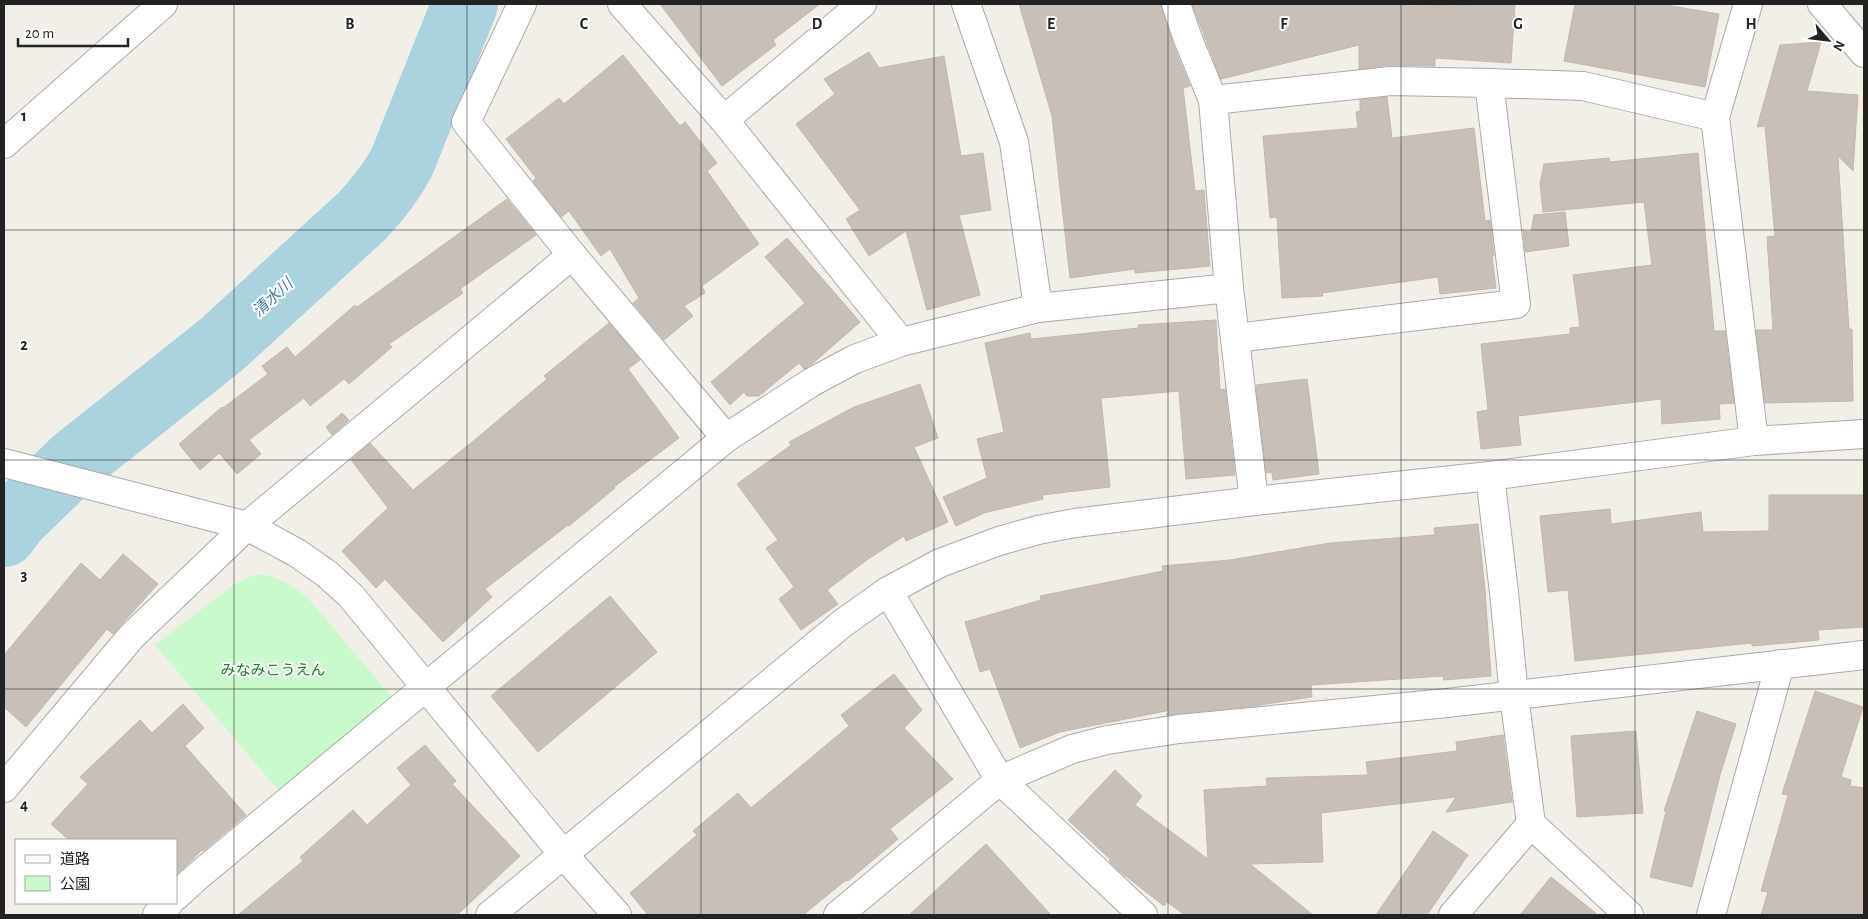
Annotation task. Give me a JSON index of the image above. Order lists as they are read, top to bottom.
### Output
{
  "water": ["清水川"],
  "parks": ["みなみこうえん"],
  "legend": ["道路", "公園"],
  "scale_bar": "20 m",
  "north": "bottom right",
  "grid": {
    "columns": [
      "B",
      "C",
      "D",
      "E",
      "F",
      "G",
      "H"
    ],
    "rows": [
      "1",
      "2",
      "3",
      "4"
    ]
  }
}
